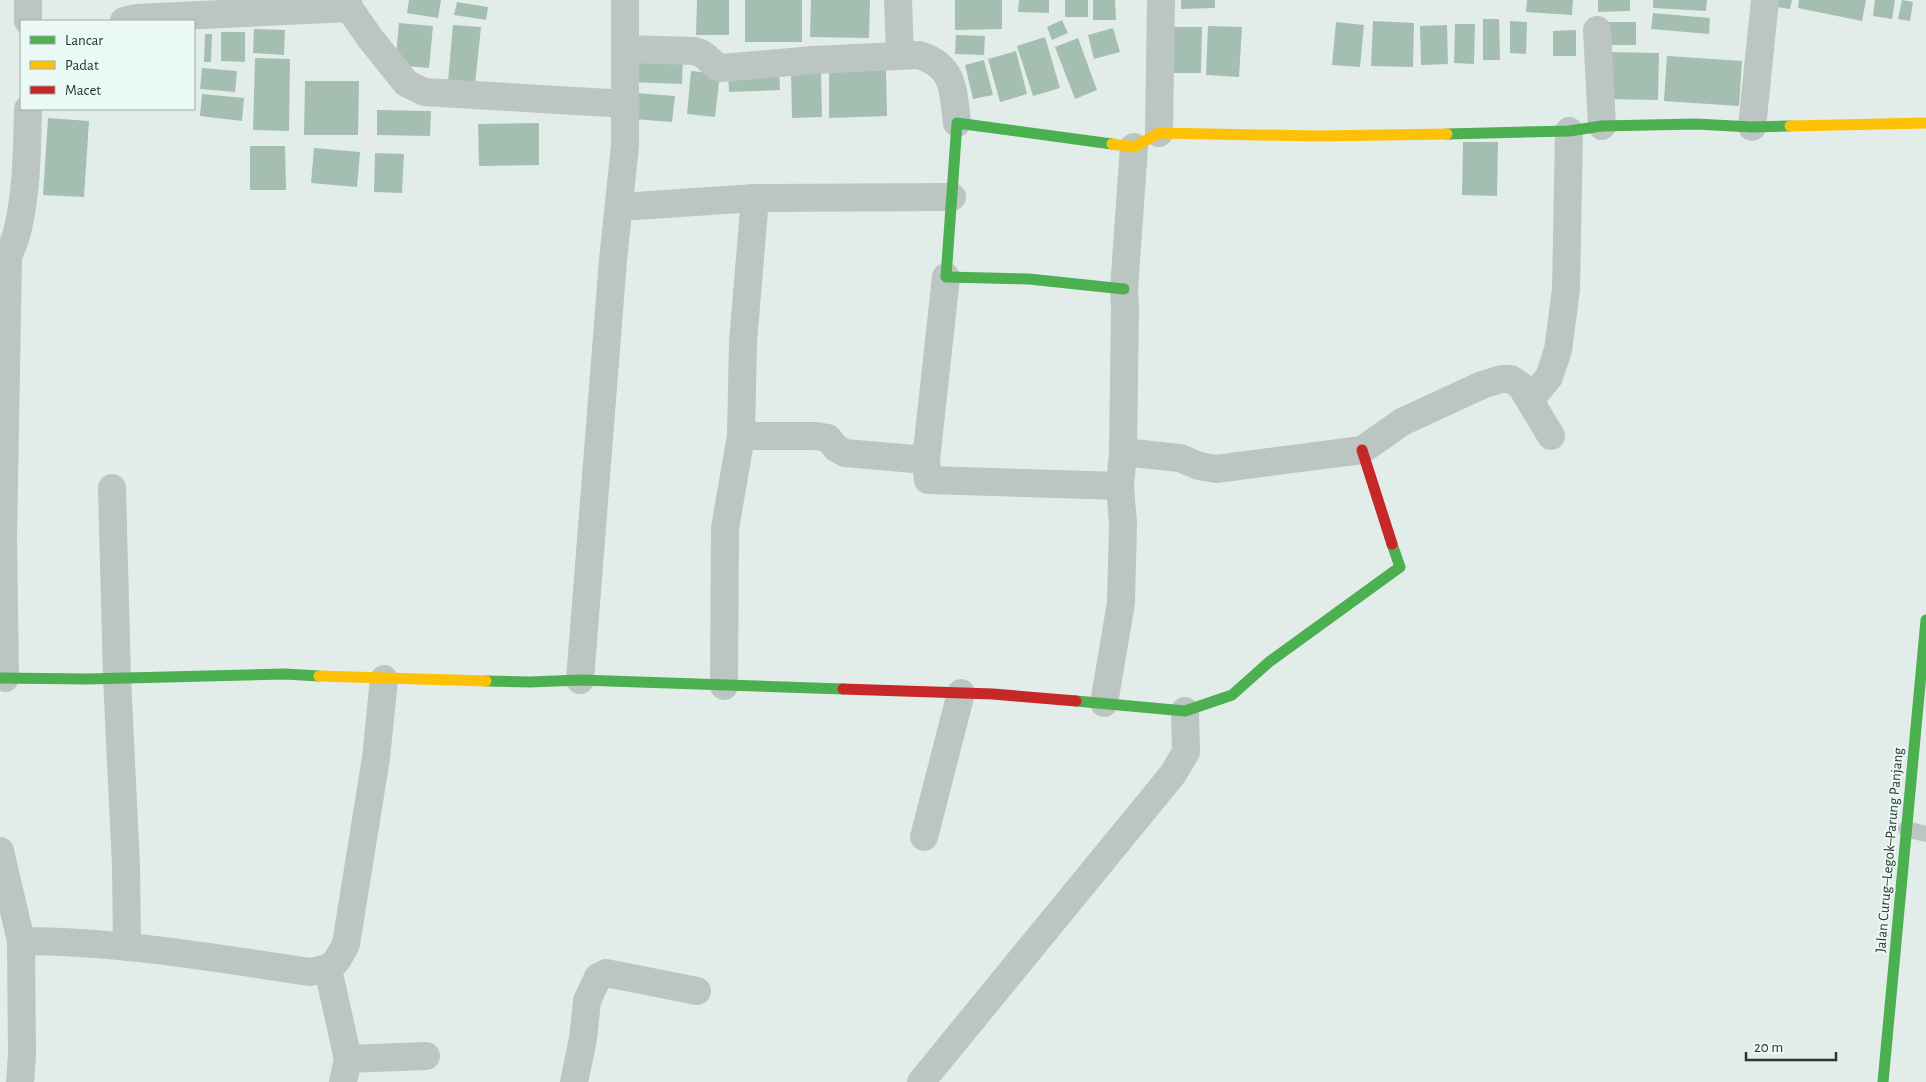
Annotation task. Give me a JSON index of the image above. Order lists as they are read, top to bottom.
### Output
{
  "streets": {
    "street": ["Jalan Curug–Legok–Parung Panjang"]
  },
  "legend": ["Lancar", "Padat", "Macet"],
  "scale_bar": "20 m"
}
